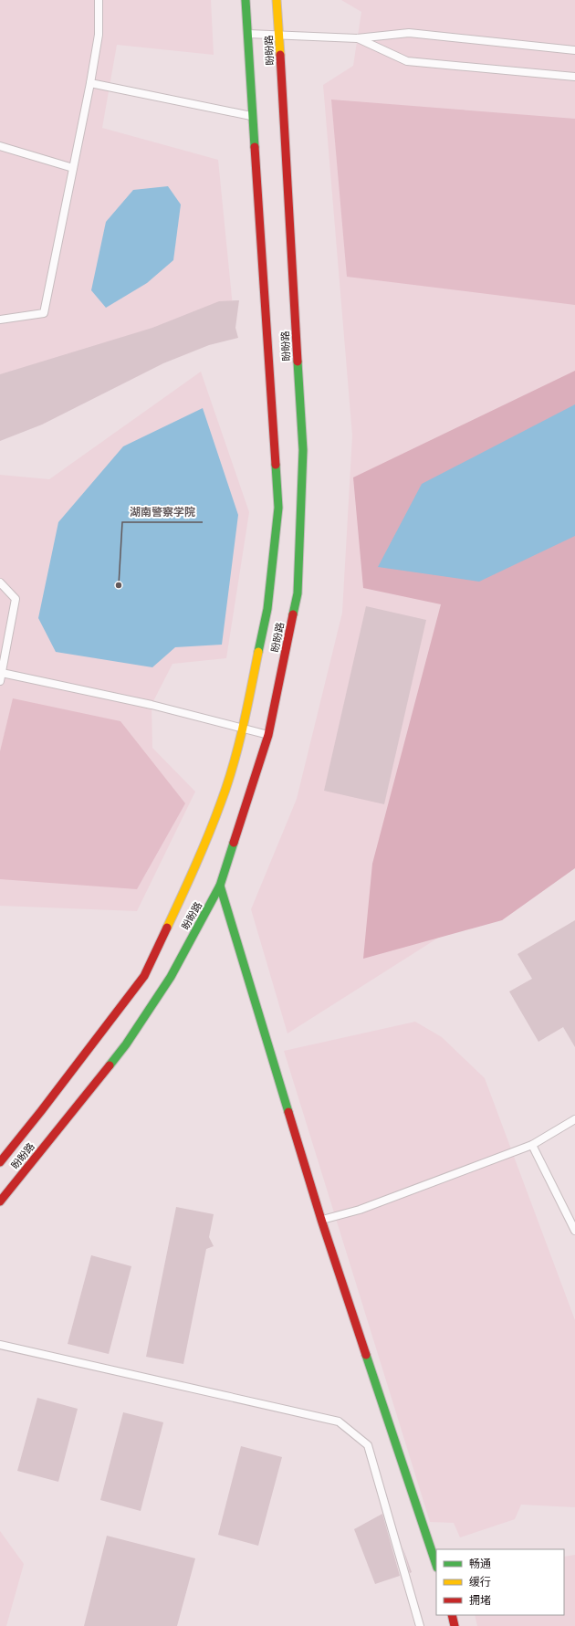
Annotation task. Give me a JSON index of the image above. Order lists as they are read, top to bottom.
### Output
{
  "streets": {
    "main road": ["盼盼路"]
  },
  "places": ["湖南警察学院"],
  "legend": ["畅通", "缓行", "拥堵"]
}
